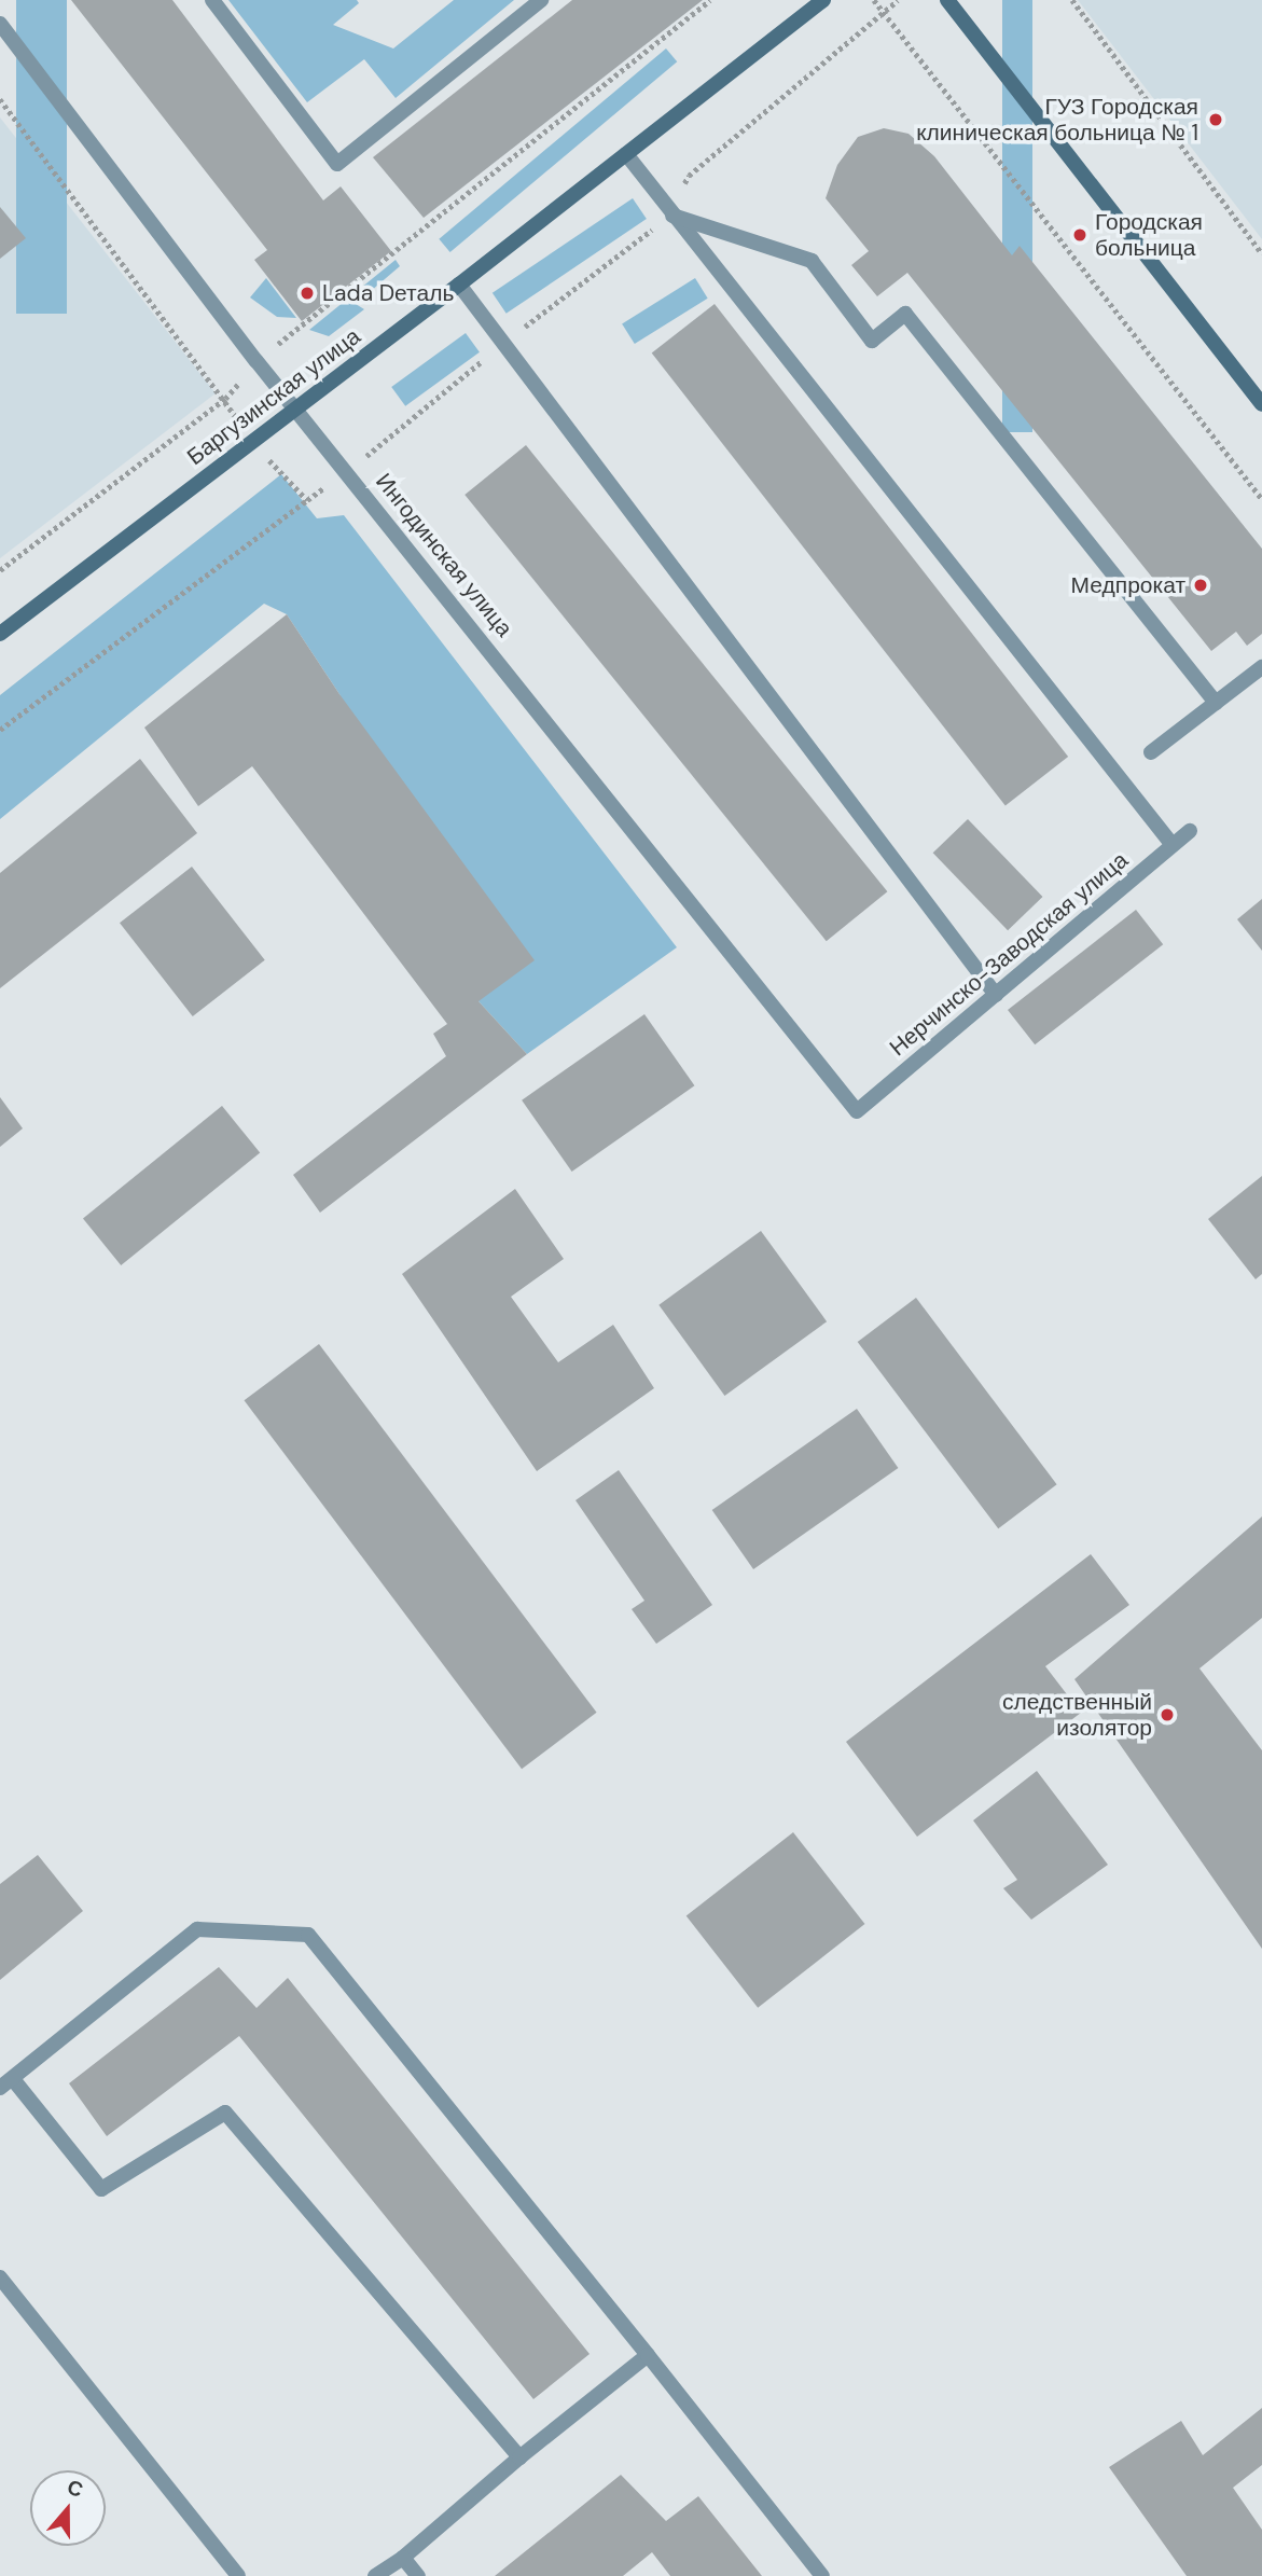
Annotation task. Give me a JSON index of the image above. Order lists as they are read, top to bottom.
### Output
{
  "streets": {
    "main road": ["Баргузинская улица"],
    "street": ["Ингодинская улица", "Нерчинско-Заводская улица"]
  },
  "crossings": [
    ["Баргузинская улица", "Ингодинская улица"],
    ["Ингодинская улица", "Нерчинско-Заводская улица"]
  ],
  "places": [
    "ГУЗ Городская клиническая больница № 1",
    "Городская больница",
    "Lada Dеталь",
    "Медпрокат",
    "следственный изолятор"
  ],
  "north": "top"
}
